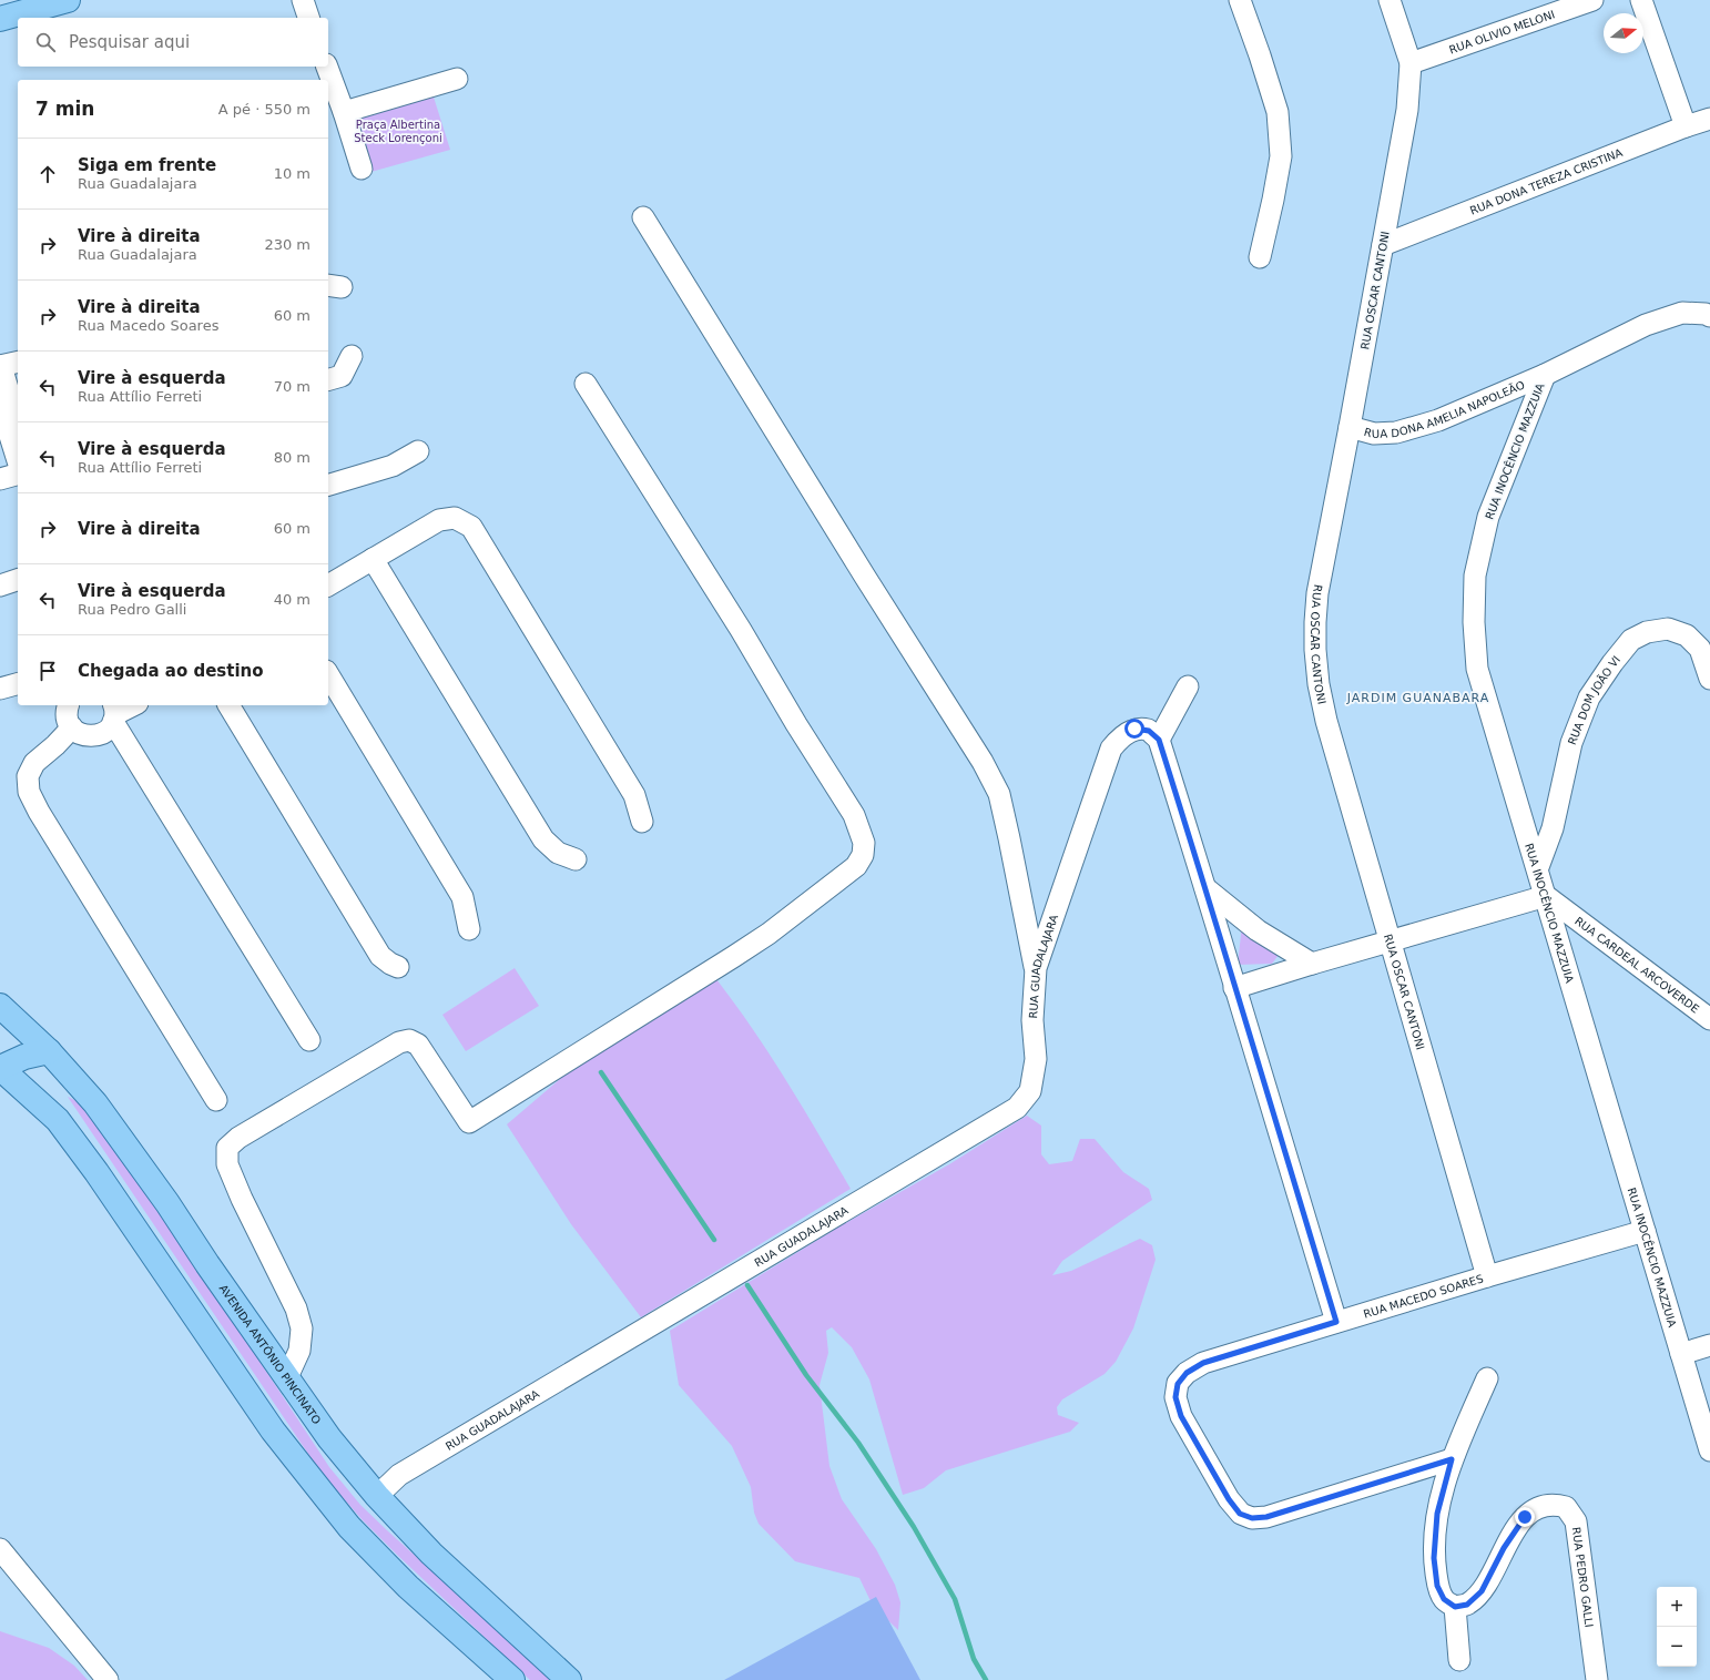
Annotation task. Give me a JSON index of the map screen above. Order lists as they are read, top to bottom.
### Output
{
  "streets": {
    "main road": ["AVENIDA ANTÔNIO PINCINATO"],
    "street": [
      "RUA OLIVIO MELONI",
      "RUA DONA TEREZA CRISTINA",
      "RUA OSCAR CANTONI",
      "RUA DONA AMELIA NAPOLEÃO",
      "RUA INOCÊNCIO MAZZUIA",
      "RUA DOM JOÃO VI",
      "RUA CARDEAL ARCOVERDE",
      "RUA GUADALAJARA",
      "RUA MACEDO SOARES",
      "RUA PEDRO GALLI"
    ]
  },
  "crossings": [
    ["RUA OLIVIO MELONI", "RUA OSCAR CANTONI"],
    ["RUA DONA TEREZA CRISTINA", "RUA OSCAR CANTONI"],
    ["RUA OSCAR CANTONI", "RUA DONA AMELIA NAPOLEÃO"],
    ["RUA OSCAR CANTONI", "RUA MACEDO SOARES"],
    ["RUA DONA AMELIA NAPOLEÃO", "RUA INOCÊNCIO MAZZUIA"],
    ["RUA INOCÊNCIO MAZZUIA", "RUA DOM JOÃO VI"],
    ["RUA INOCÊNCIO MAZZUIA", "RUA CARDEAL ARCOVERDE"],
    ["RUA INOCÊNCIO MAZZUIA", "RUA MACEDO SOARES"],
    ["RUA GUADALAJARA", "AVENIDA ANTÔNIO PINCINATO"]
  ],
  "districts": ["JARDIM GUANABARA"],
  "parks": ["Praça Albertina Steck Lorençoni"],
  "north": "right",
  "page": {
    "search": "Pesquisar aqui",
    "heading": ["7 min", "A pé · 550 m"],
    "list": [
      ["Siga em frente", "Rua Guadalajara", "10 m"],
      ["Vire à direita", "Rua Guadalajara", "230 m"],
      ["Vire à direita", "Rua Macedo Soares", "60 m"],
      ["Vire à esquerda", "Rua Attílio Ferreti", "70 m"],
      ["Vire à esquerda", "Rua Attílio Ferreti", "80 m"],
      ["Vire à direita", "60 m"],
      ["Vire à esquerda", "Rua Pedro Galli", "40 m"],
      "Chegada ao destino"
    ],
    "map_buttons": ["+", "−"]
  }
}
